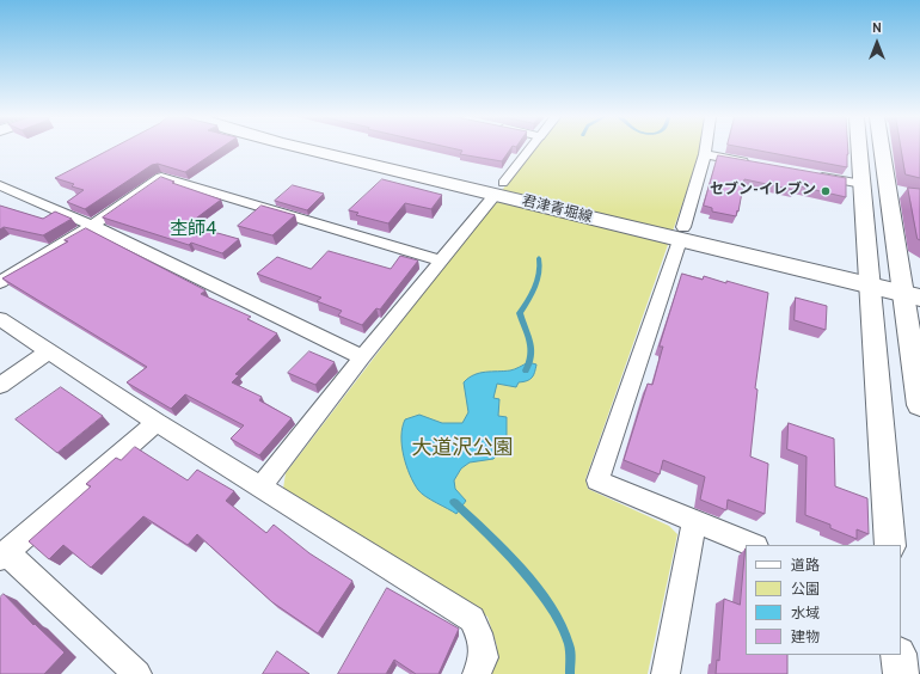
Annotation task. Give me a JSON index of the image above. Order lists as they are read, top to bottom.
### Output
{
  "streets": {
    "main road": ["君津青堀線"]
  },
  "districts": ["杢師4"],
  "parks": ["大道沢公園"],
  "places": ["セブン-イレブン"],
  "legend": [
    "道路",
    "公園",
    "水域",
    "建物"
  ],
  "north": "top"
}
